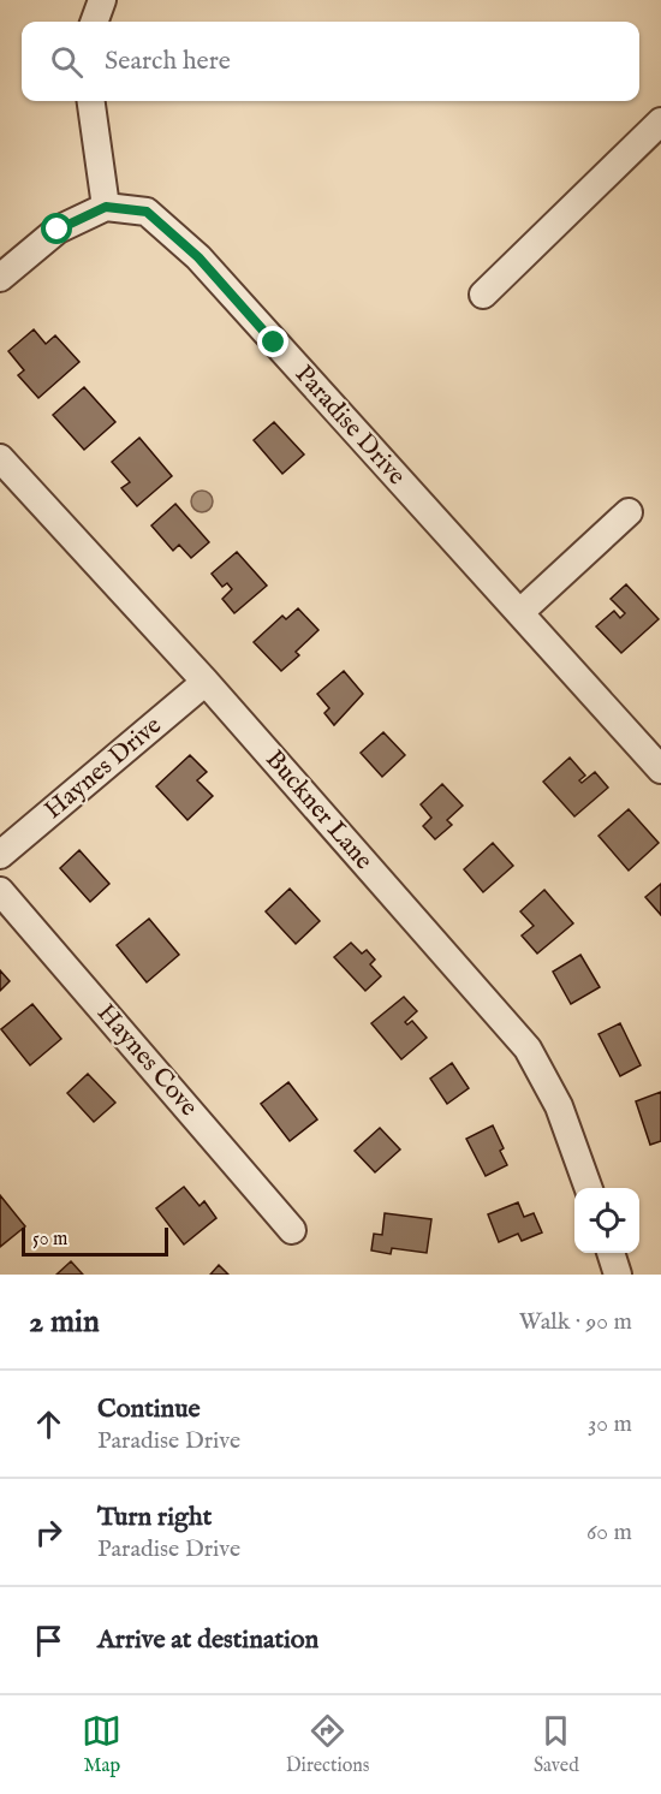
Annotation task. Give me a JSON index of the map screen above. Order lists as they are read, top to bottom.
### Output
{
  "streets": {
    "street": [
      "Paradise Drive",
      "Haynes Drive",
      "Buckner Lane",
      "Haynes Cove"
    ]
  },
  "crossings": [
    ["Haynes Drive", "Buckner Lane"]
  ],
  "scale_bar": "50 m",
  "page": {
    "search": "Search here",
    "scale": "50 m",
    "heading": ["2 min", "Walk · 90 m"],
    "list": [
      ["Continue", "Paradise Drive", "30 m"],
      ["Turn right", "Paradise Drive", "60 m"],
      "Arrive at destination"
    ],
    "nav": ["Map", "Directions", "Saved"]
  }
}
